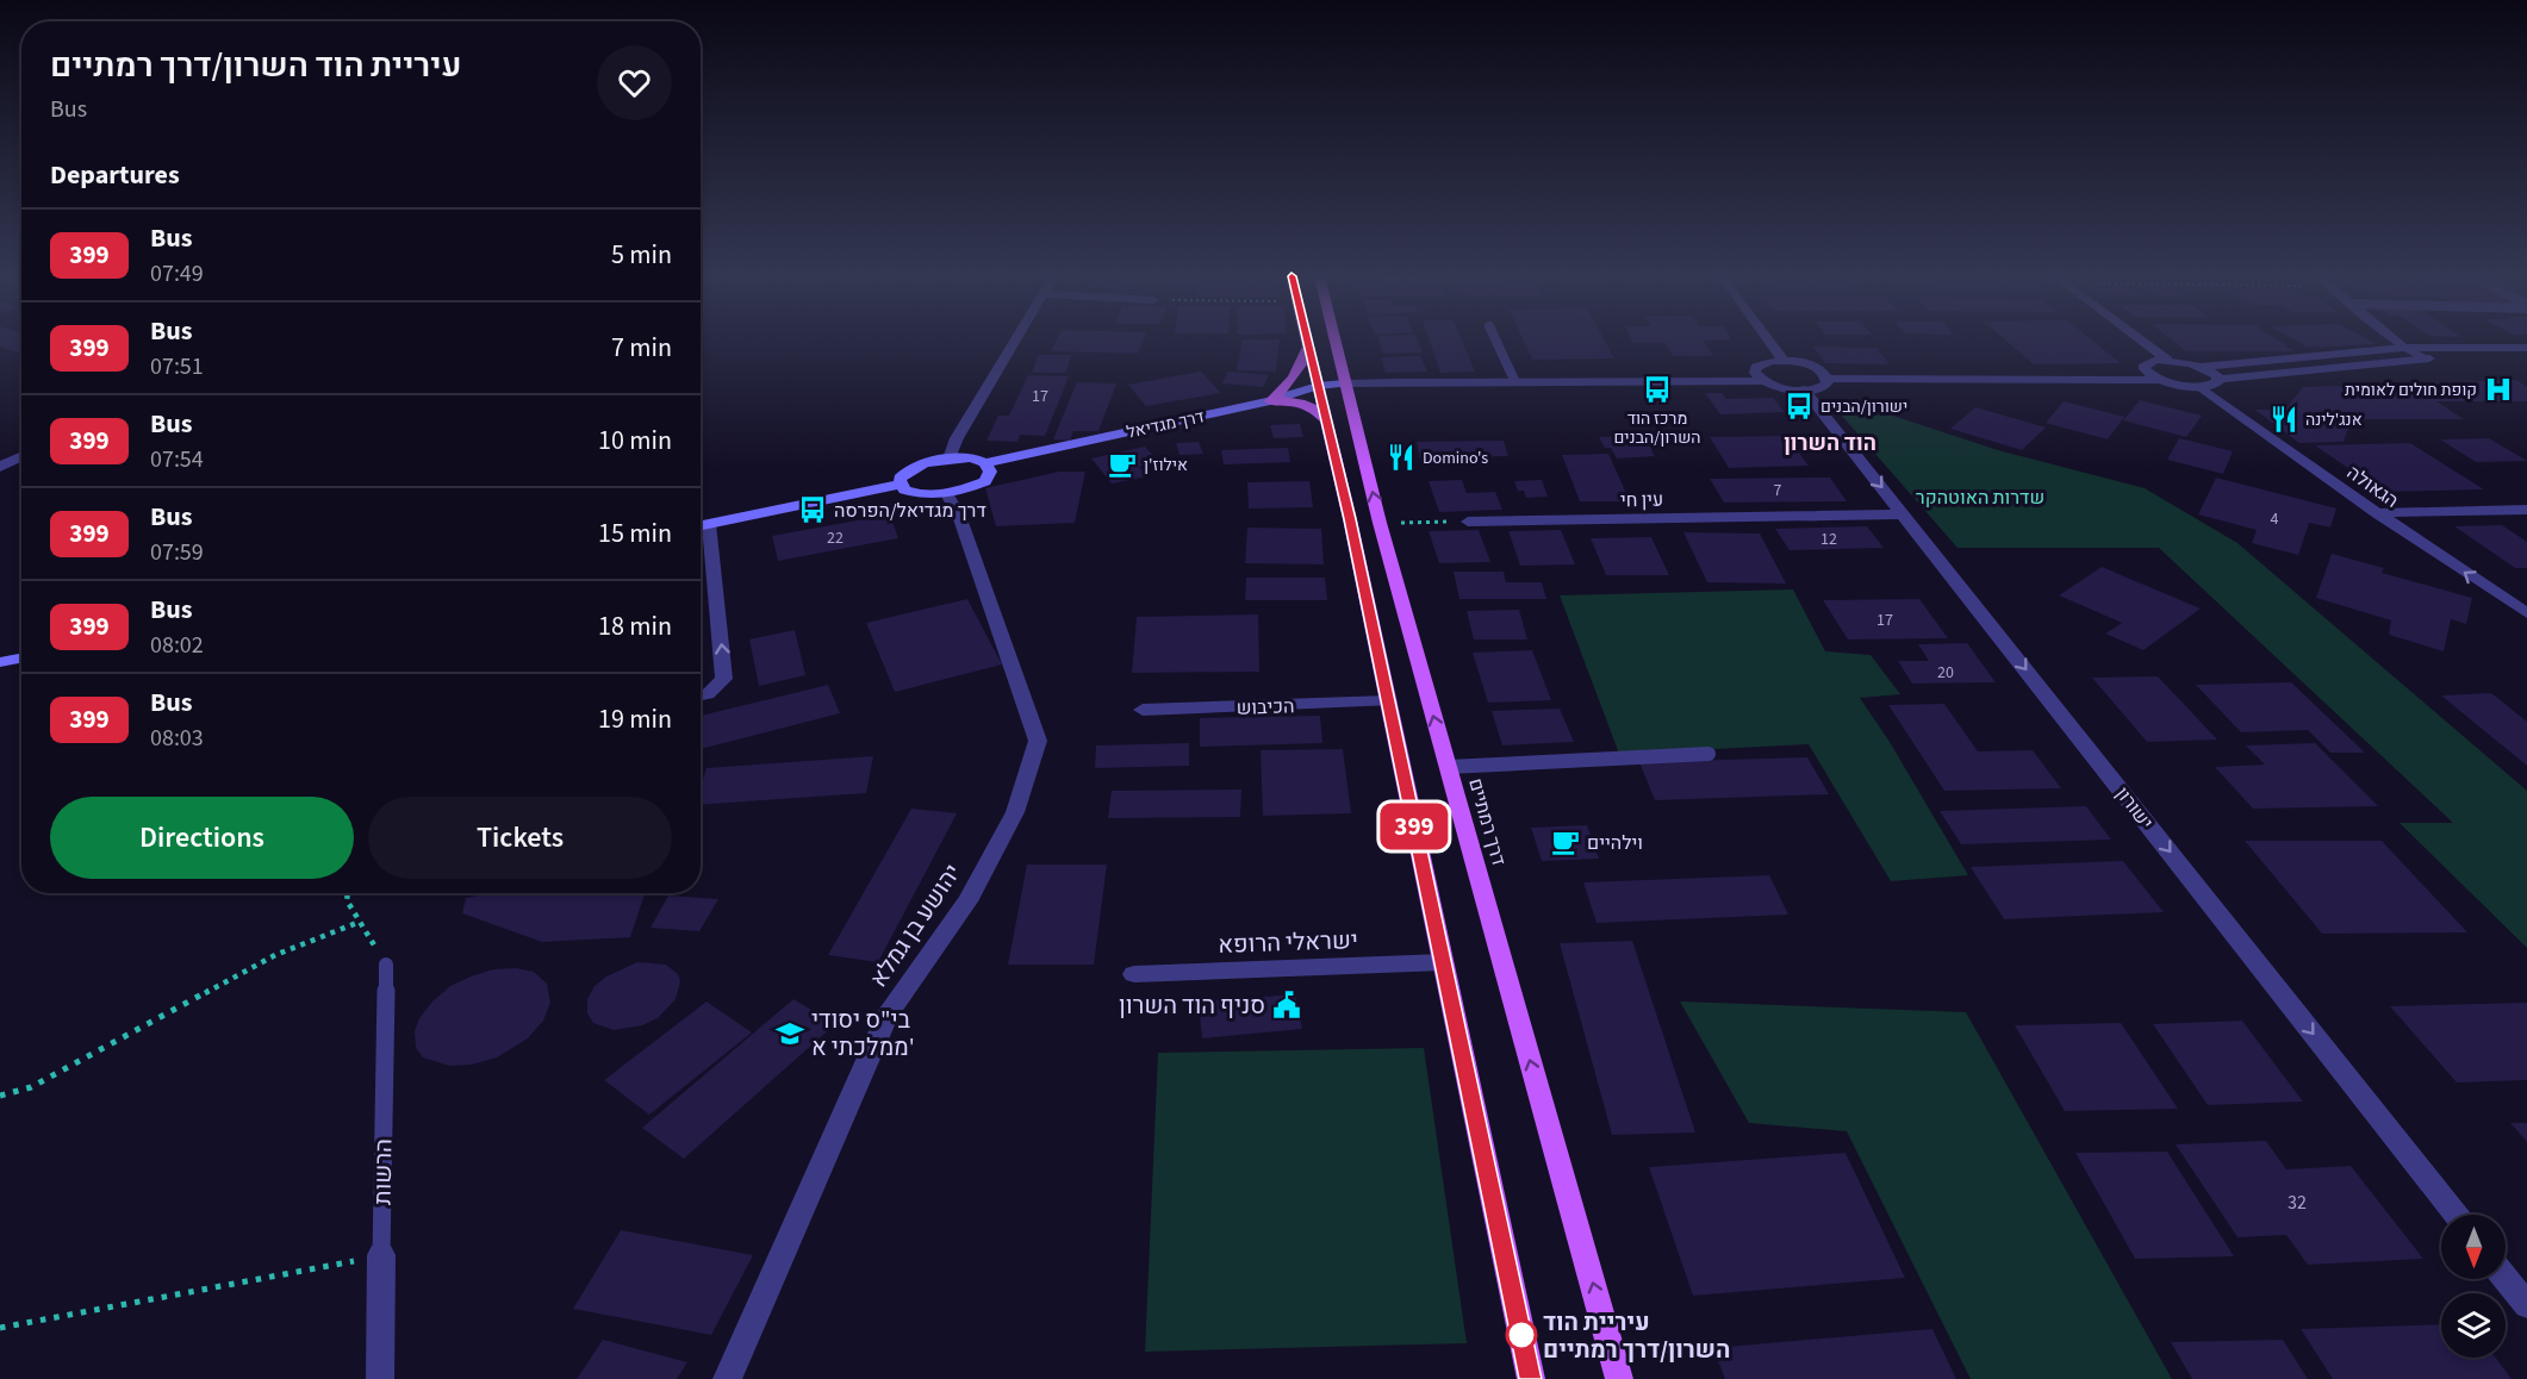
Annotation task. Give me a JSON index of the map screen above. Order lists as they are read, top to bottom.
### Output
{
  "streets": {
    "main road": ["דרך מגדיאל", "דרך רמתיים"],
    "street": [
      "הגאולה",
      "עין חי",
      "הכיבוש",
      "ישורון",
      "יהושע בן גמלא",
      "ישראלי הרופא",
      "הרשות"
    ]
  },
  "crossings": [
    ["דרך מגדיאל", "דרך רמתיים"],
    ["עין חי", "ישורון"]
  ],
  "one_way": ["הגאולה", "ישורון"],
  "districts": ["הוד השרון"],
  "parks": ["שדרות האוטהקר"],
  "places": {
    "bus stop": ["מרכז הוד השרון/הבנים", "ישורון/הבנים", "דרך מגדיאל/הפרסה"],
    "hospital": ["קופת חולים לאומית"],
    "restaurant": ["אנג'לינה", "Domino's"],
    "cafe": ["אילוז'ן", "וילהיים"],
    "public building": ["סניף הוד השרון"],
    "school or university": ["בי\"ס יסודי ממלכתי א'"],
    "other": ["עיריית הוד השרון/דרך רמתיים"]
  },
  "lines": ["bus line 399"],
  "house_numbers": [
    "17",
    "7",
    "4",
    "22",
    "12",
    "17",
    "20",
    "32"
  ],
  "north": "bottom",
  "page": {
    "on_map": "399",
    "heading": [
      ["עיריית הוד השרון/דרך רמתיים", "Bus"],
      "Departures"
    ],
    "list": [
      {
        "mark": "399",
        "name": "Bus",
        "note": "07:49",
        "value": "5 min"
      },
      {
        "mark": "399",
        "name": "Bus",
        "note": "07:51",
        "value": "7 min"
      },
      {
        "mark": "399",
        "name": "Bus",
        "note": "07:54",
        "value": "10 min"
      },
      {
        "mark": "399",
        "name": "Bus",
        "note": "07:59",
        "value": "15 min"
      },
      {
        "mark": "399",
        "name": "Bus",
        "note": "08:02",
        "value": "18 min"
      },
      {
        "mark": "399",
        "name": "Bus",
        "note": "08:03",
        "value": "19 min"
      }
    ],
    "buttons": ["Directions", "Tickets"]
  }
}
